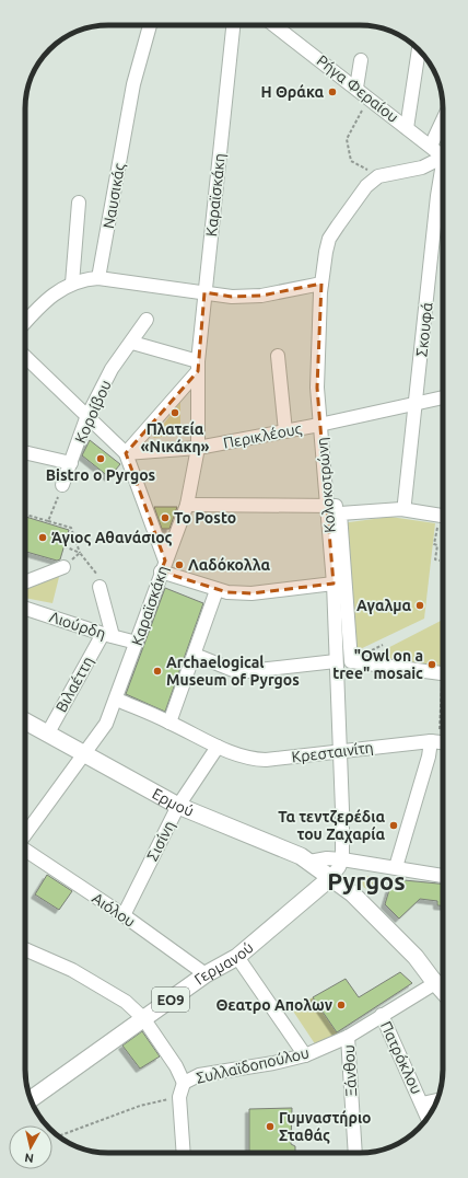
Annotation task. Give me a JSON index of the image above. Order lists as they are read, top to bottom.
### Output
{
  "streets": {
    "main road": ["Ερμού", "Γερμανού", "ΕΟ9"],
    "street": [
      "Ρήγα Φεραίου",
      "Καραϊσκάκη",
      "Ναυσικάς",
      "Σκουφά",
      "Κοροίβου",
      "Περικλέους",
      "Κολοκοτρώνη",
      "Λιούρδη",
      "Βιλαέττη",
      "Κρεσταινίτη",
      "Σισίνη",
      "Αιόλου",
      "Πατρόκλου",
      "Συλλαϊδοπούλου",
      "Ξάνθου"
    ]
  },
  "crossings": [
    ["Καραϊσκάκη", "Περικλέους"],
    ["Καραϊσκάκη", "Λιούρδη"],
    ["Καραϊσκάκη", "Ερμού"],
    ["Σκουφά", "Περικλέους"],
    ["Περικλέους", "Κολοκοτρώνη"],
    ["Κολοκοτρώνη", "Κρεσταινίτη"],
    ["Λιούρδη", "Βιλαέττη"],
    ["Βιλαέττη", "Ερμού"],
    ["Κρεσταινίτη", "Σισίνη"],
    ["Ερμού", "Σισίνη"],
    ["Ερμού", "Γερμανού"],
    ["Ερμού", "Συλλαϊδοπούλου"],
    ["Σισίνη", "Αιόλου"],
    ["Αιόλου", "Γερμανού"],
    ["Πατρόκλου", "Συλλαϊδοπούλου"],
    ["Συλλαϊδοπούλου", "Ξάνθου"]
  ],
  "districts": ["Pyrgos"],
  "places": [
    "Η Θράκα",
    "Πλατεία «Νικάκη»",
    "Bistro o Pyrgos",
    "To Posto",
    "Άγιος Αθανάσιος",
    "Λαδόκολλα",
    "Αγαλμα",
    "\"Owl on a tree\" mosaic",
    "Archaelogical Museum of Pyrgos",
    "Τα τεντζερέδια του Ζαχαρία",
    "Θεατρο Απολων",
    "Γυμναστήριο Σταθάς"
  ],
  "north": "bottom"
}
